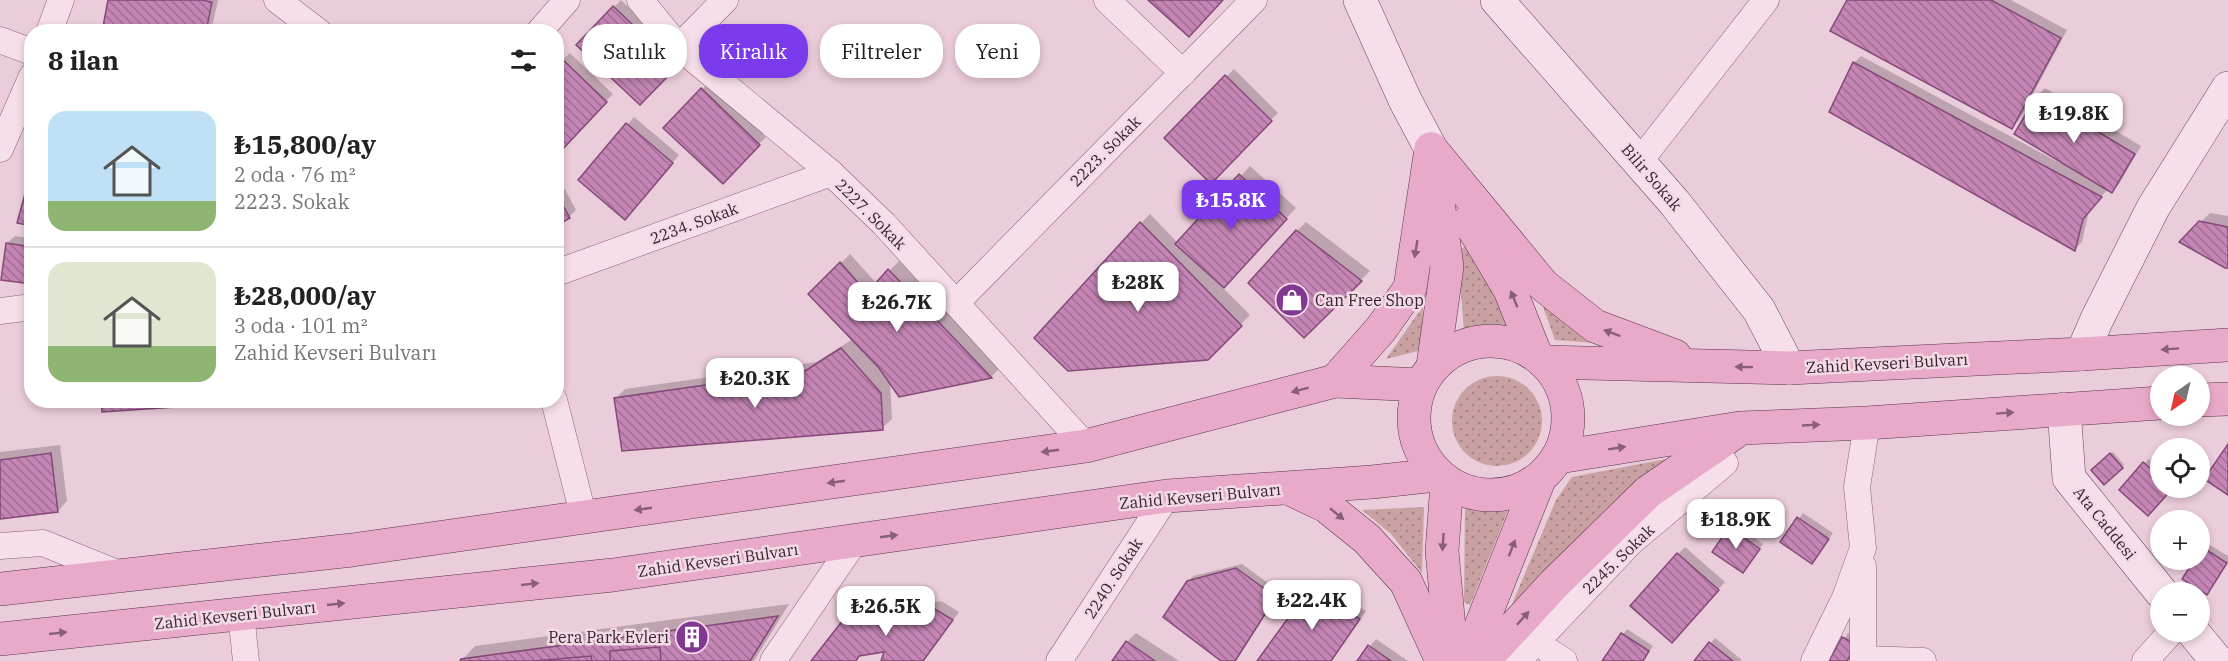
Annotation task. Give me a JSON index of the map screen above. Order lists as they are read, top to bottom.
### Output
{
  "streets": {
    "main road": ["Zahid Kevseri Bulvarı"],
    "street": [
      "2223. Sokak",
      "Bilir Sokak",
      "2227. Sokak",
      "2234. Sokak",
      "Ata Caddesi",
      "2245. Sokak",
      "2240. Sokak"
    ]
  },
  "crossings": [
    ["2223. Sokak", "2227. Sokak"],
    ["Bilir Sokak", "Zahid Kevseri Bulvarı"],
    ["2227. Sokak", "2234. Sokak"],
    ["Zahid Kevseri Bulvarı", "2240. Sokak"]
  ],
  "places": {
    "shop": ["Can Free Shop"],
    "building": ["Pera Park Evleri"]
  },
  "north": "bottom left",
  "page": {
    "chip": [
      "Satılık",
      "Kiralık",
      "Filtreler",
      "Yeni"
    ],
    "heading": "8 ilan",
    "price": [
      "₺19.8K",
      "₺15.8K",
      "₺28K",
      "₺26.7K",
      "₺20.3K",
      "₺18.9K",
      "₺22.4K",
      "₺26.5K"
    ],
    "list": [
      {
        "name": "₺15,800/ay",
        "note": "2 oda · 76 m² · 2223. Sokak"
      },
      {
        "name": "₺28,000/ay",
        "note": "3 oda · 101 m² · Zahid Kevseri Bulvarı"
      }
    ],
    "map_buttons": ["+", "−"]
  }
}
